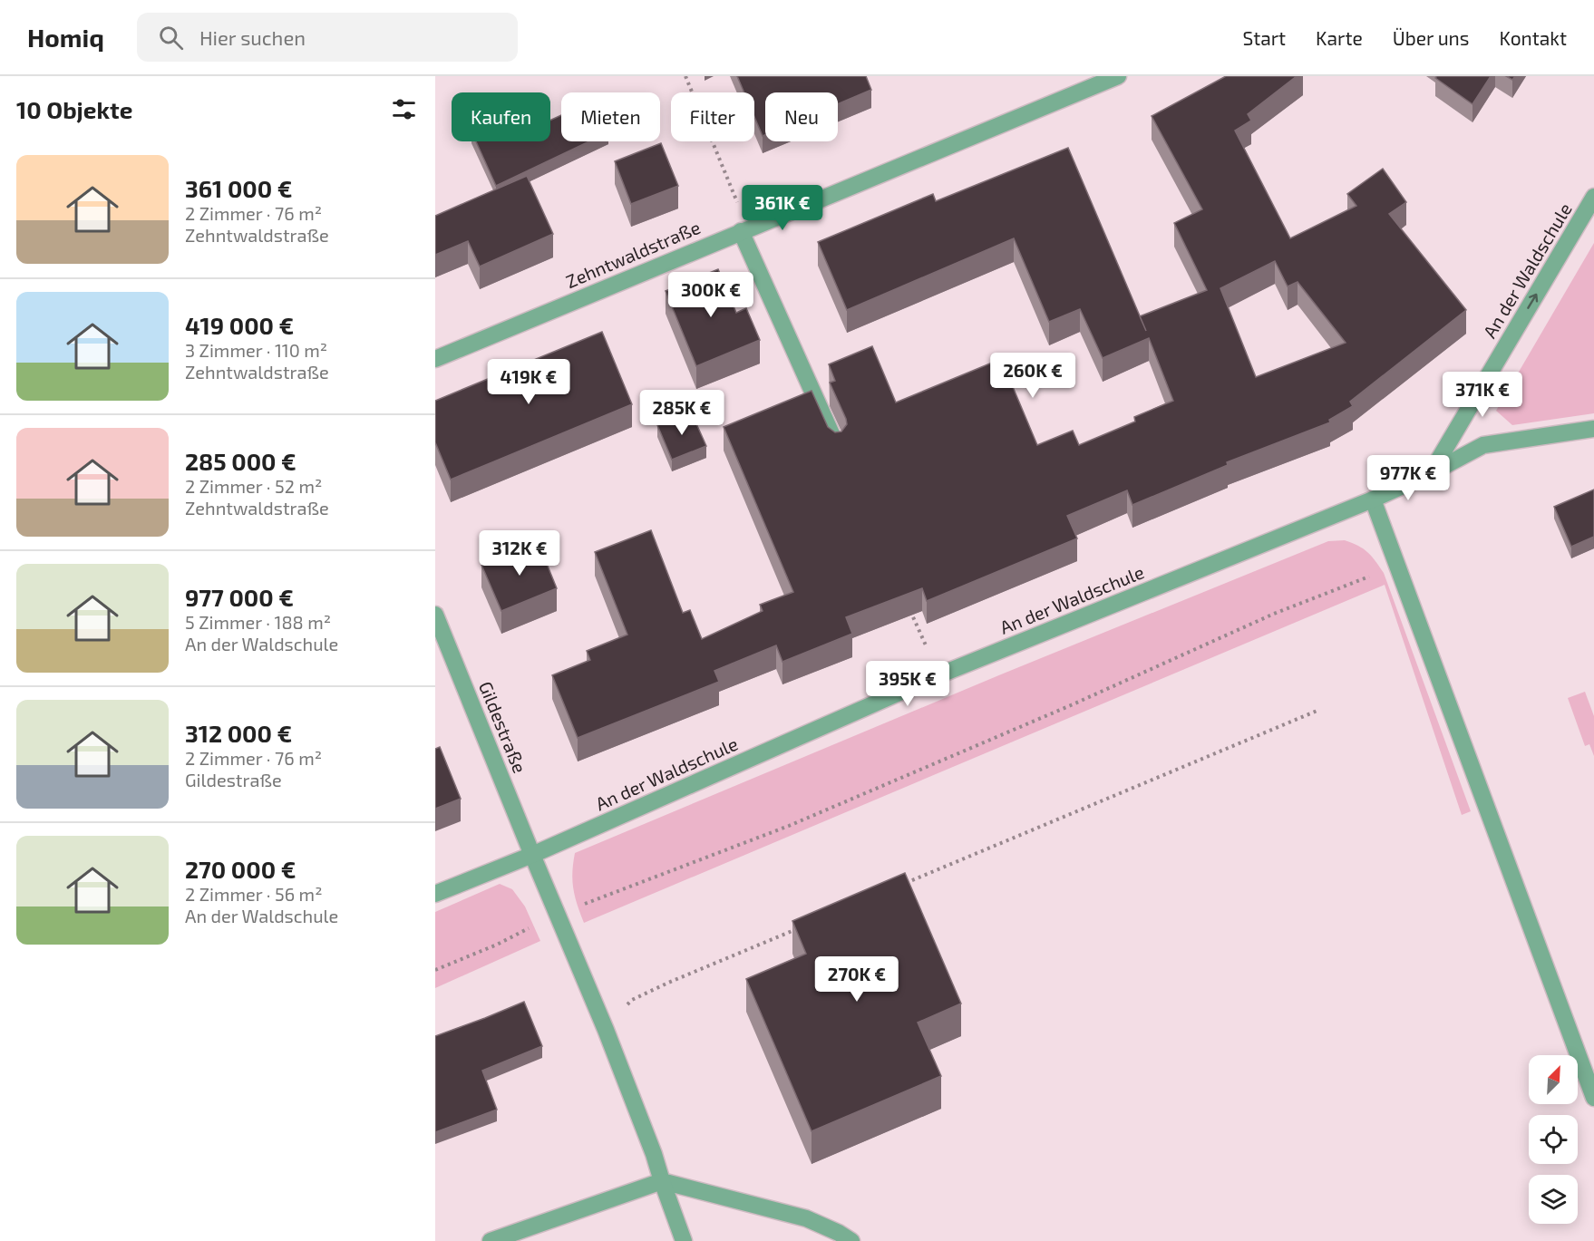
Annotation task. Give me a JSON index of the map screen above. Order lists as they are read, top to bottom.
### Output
{
  "streets": {
    "street": ["Zehntwaldstraße", "An der Waldschule", "Gildestraße"]
  },
  "crossings": [
    ["An der Waldschule", "Gildestraße"]
  ],
  "north": "top right",
  "page": {
    "header": "Homiq",
    "search": "Hier suchen",
    "nav": [
      "Start",
      "Karte",
      "Über uns",
      "Kontakt"
    ],
    "heading": "10 Objekte",
    "chip": [
      "Kaufen",
      "Mieten",
      "Filter",
      "Neu"
    ],
    "list": [
      {
        "name": "361 000 €",
        "note": "2 Zimmer · 76 m² · Zehntwaldstraße"
      },
      {
        "name": "419 000 €",
        "note": "3 Zimmer · 110 m² · Zehntwaldstraße"
      },
      {
        "name": "285 000 €",
        "note": "2 Zimmer · 52 m² · Zehntwaldstraße"
      },
      {
        "name": "977 000 €",
        "note": "5 Zimmer · 188 m² · An der Waldschule"
      },
      {
        "name": "312 000 €",
        "note": "2 Zimmer · 76 m² · Gildestraße"
      },
      {
        "name": "270 000 €",
        "note": "2 Zimmer · 56 m² · An der Waldschule"
      }
    ],
    "price": [
      "361K €",
      "300K €",
      "260K €",
      "419K €",
      "371K €",
      "285K €",
      "977K €",
      "312K €",
      "395K €",
      "270K €"
    ]
  }
}
